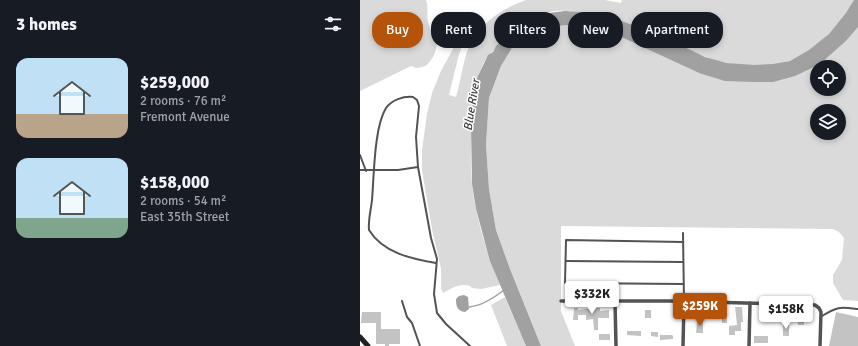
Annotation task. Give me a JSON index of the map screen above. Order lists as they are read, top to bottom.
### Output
{
  "water": ["Blue River"],
  "page": {
    "heading": "3 homes",
    "chip": [
      "Buy",
      "Rent",
      "Filters",
      "New",
      "Apartment"
    ],
    "list": [
      {
        "name": "$259,000",
        "note": "2 rooms · 76 m² · Fremont Avenue"
      },
      {
        "name": "$158,000",
        "note": "2 rooms · 54 m² · East 35th Street"
      }
    ],
    "price": ["$332K", "$259K", "$158K"]
  }
}
